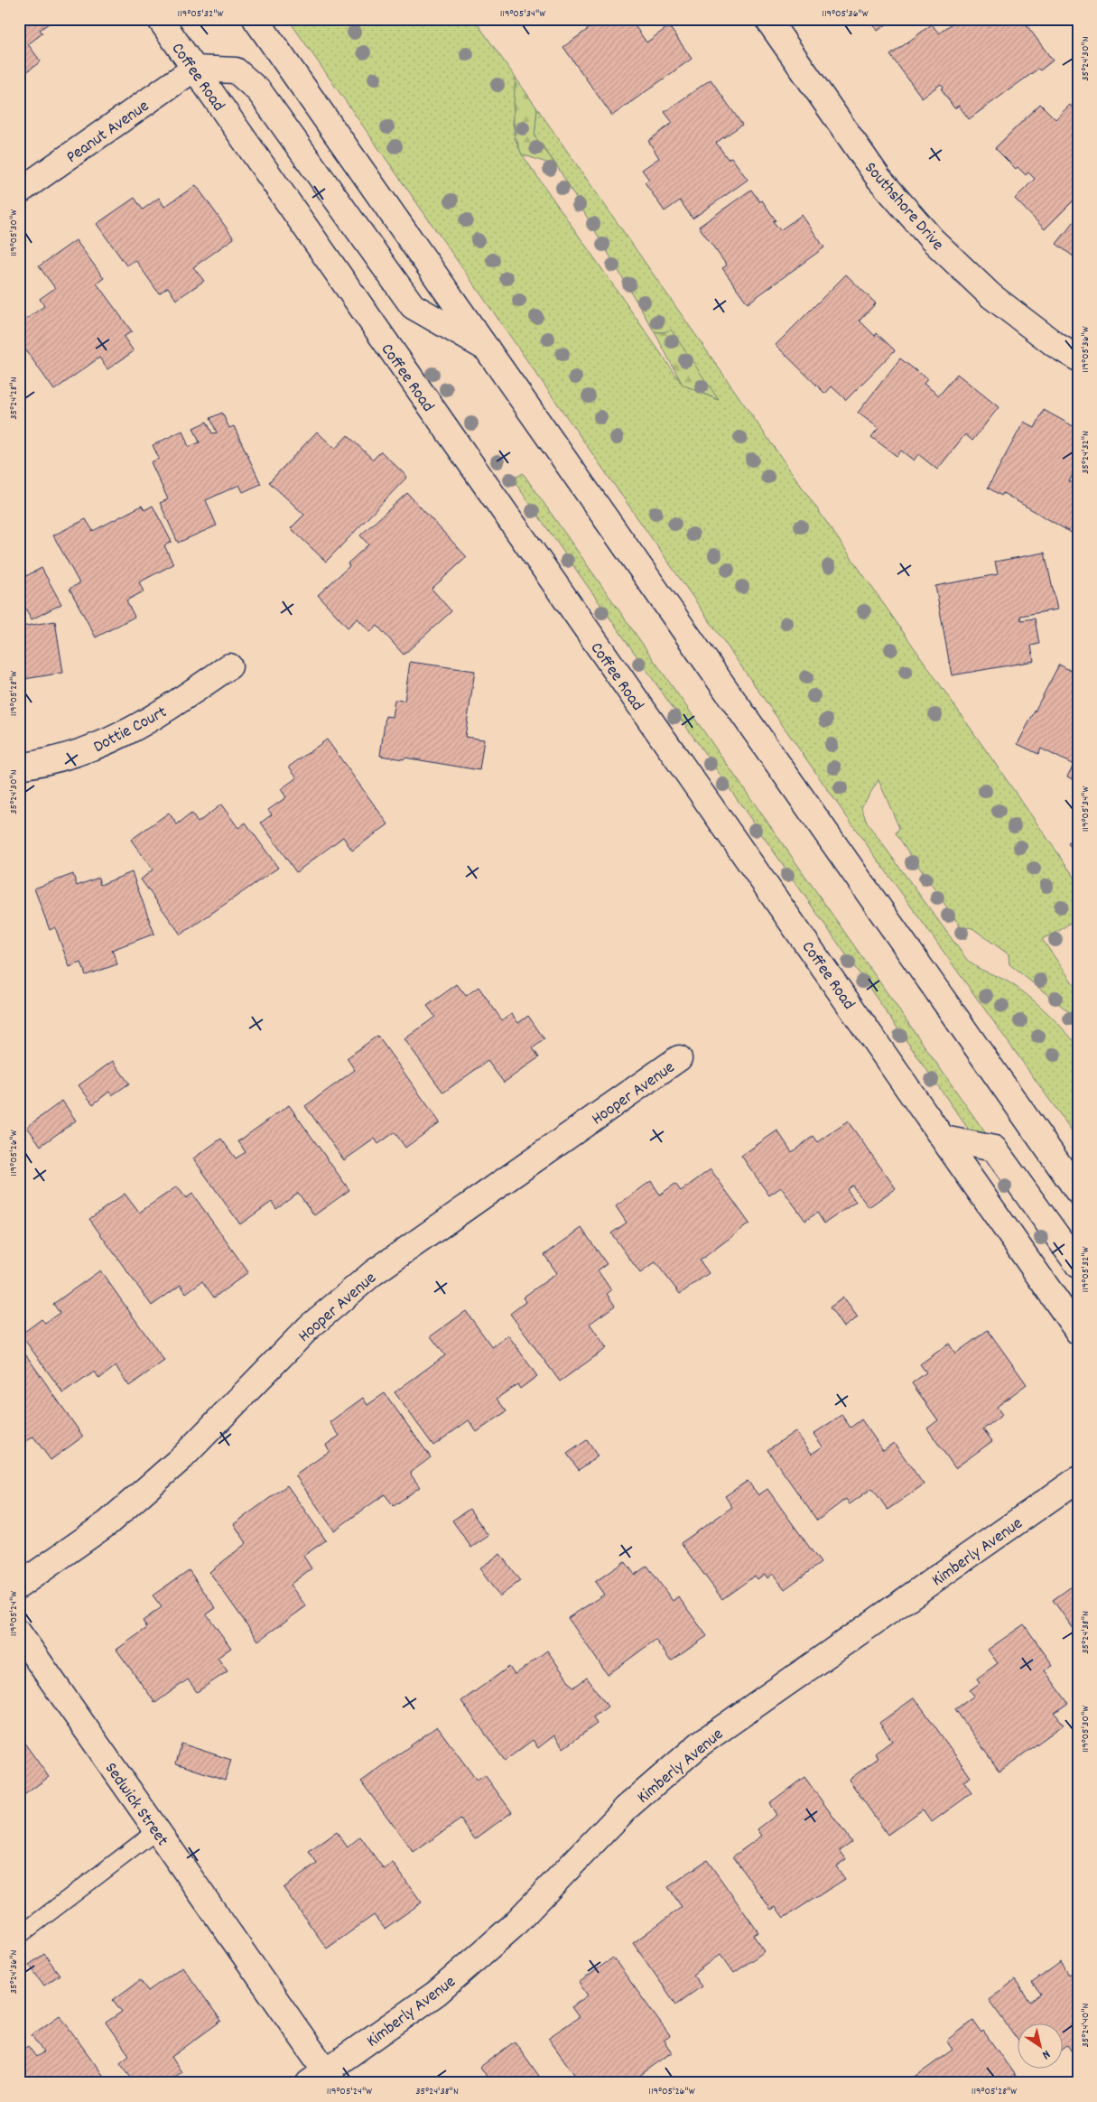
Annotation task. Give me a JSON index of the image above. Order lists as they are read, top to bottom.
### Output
{
  "streets": {
    "street": [
      "Coffee Road",
      "Peanut Avenue",
      "Southshore Drive",
      "Dottie Court",
      "Hooper Avenue",
      "Kimberly Avenue",
      "Sedwick Street"
    ]
  },
  "crossings": [
    ["Coffee Road", "Peanut Avenue"],
    ["Kimberly Avenue", "Sedwick Street"]
  ],
  "north": "bottom right",
  "coordinates": [
    "119°05'32\"W",
    "119°05'34\"W",
    "119°05'36\"W",
    "35°24'30\"N",
    "119°05'30\"W",
    "35°24'28\"N",
    "35°24'32\"N",
    "119°05'28\"W",
    "119°05'26\"W",
    "119°05'24\"W",
    "35°24'38\"N",
    "35°24'36\"N",
    "35°24'40\"N"
  ]
}
